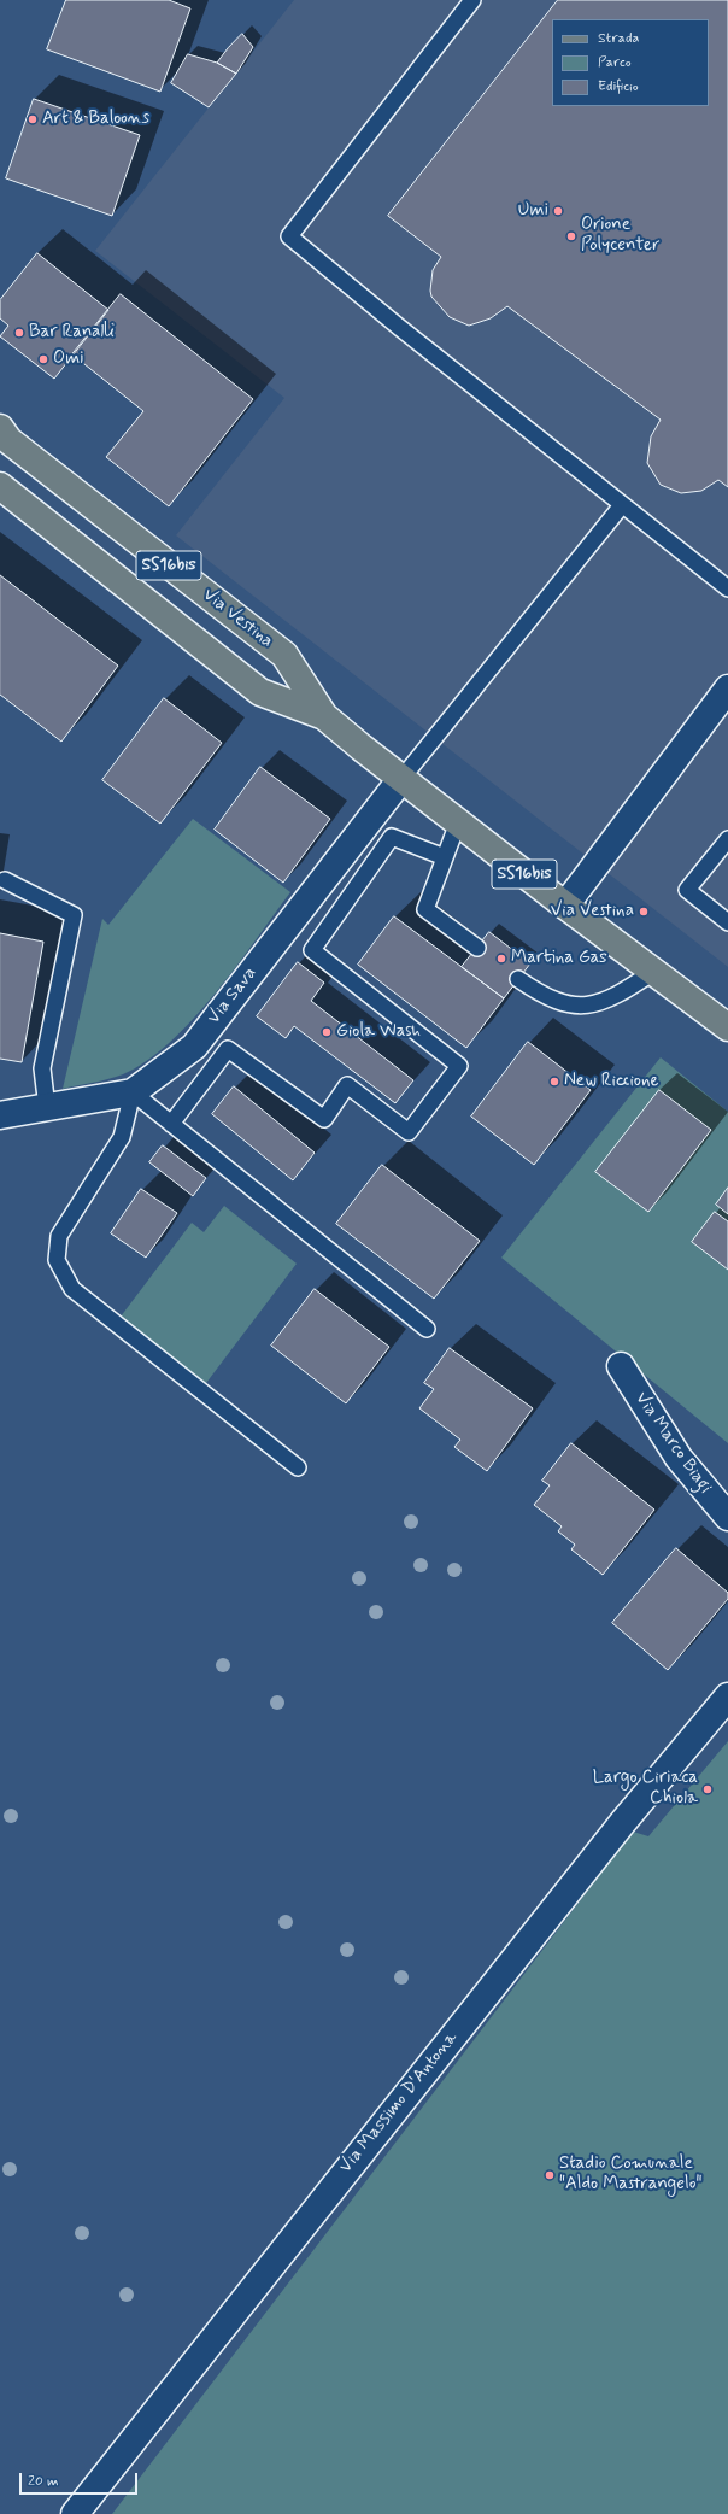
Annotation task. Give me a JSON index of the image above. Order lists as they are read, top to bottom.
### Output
{
  "streets": {
    "main road": ["SS16bis", "Via Vestina"],
    "street": ["Via Sava", "Via Marco Biagi", "Via Massimo D'Antona"]
  },
  "crossings": [
    ["Via Vestina", "Via Sava"]
  ],
  "places": [
    "Art & Baloons",
    "Umi",
    "Orione Polycenter",
    "Bar Ranalli",
    "Omi",
    "Via Vestina",
    "Martina Gas",
    "Giola Wash",
    "New Riccione",
    "Largo Ciriaca Chiola",
    "Stadio Comunale \"Aldo Mastrangelo\""
  ],
  "legend": ["Strada", "Parco", "Edificio"],
  "scale_bar": "20 m"
}
